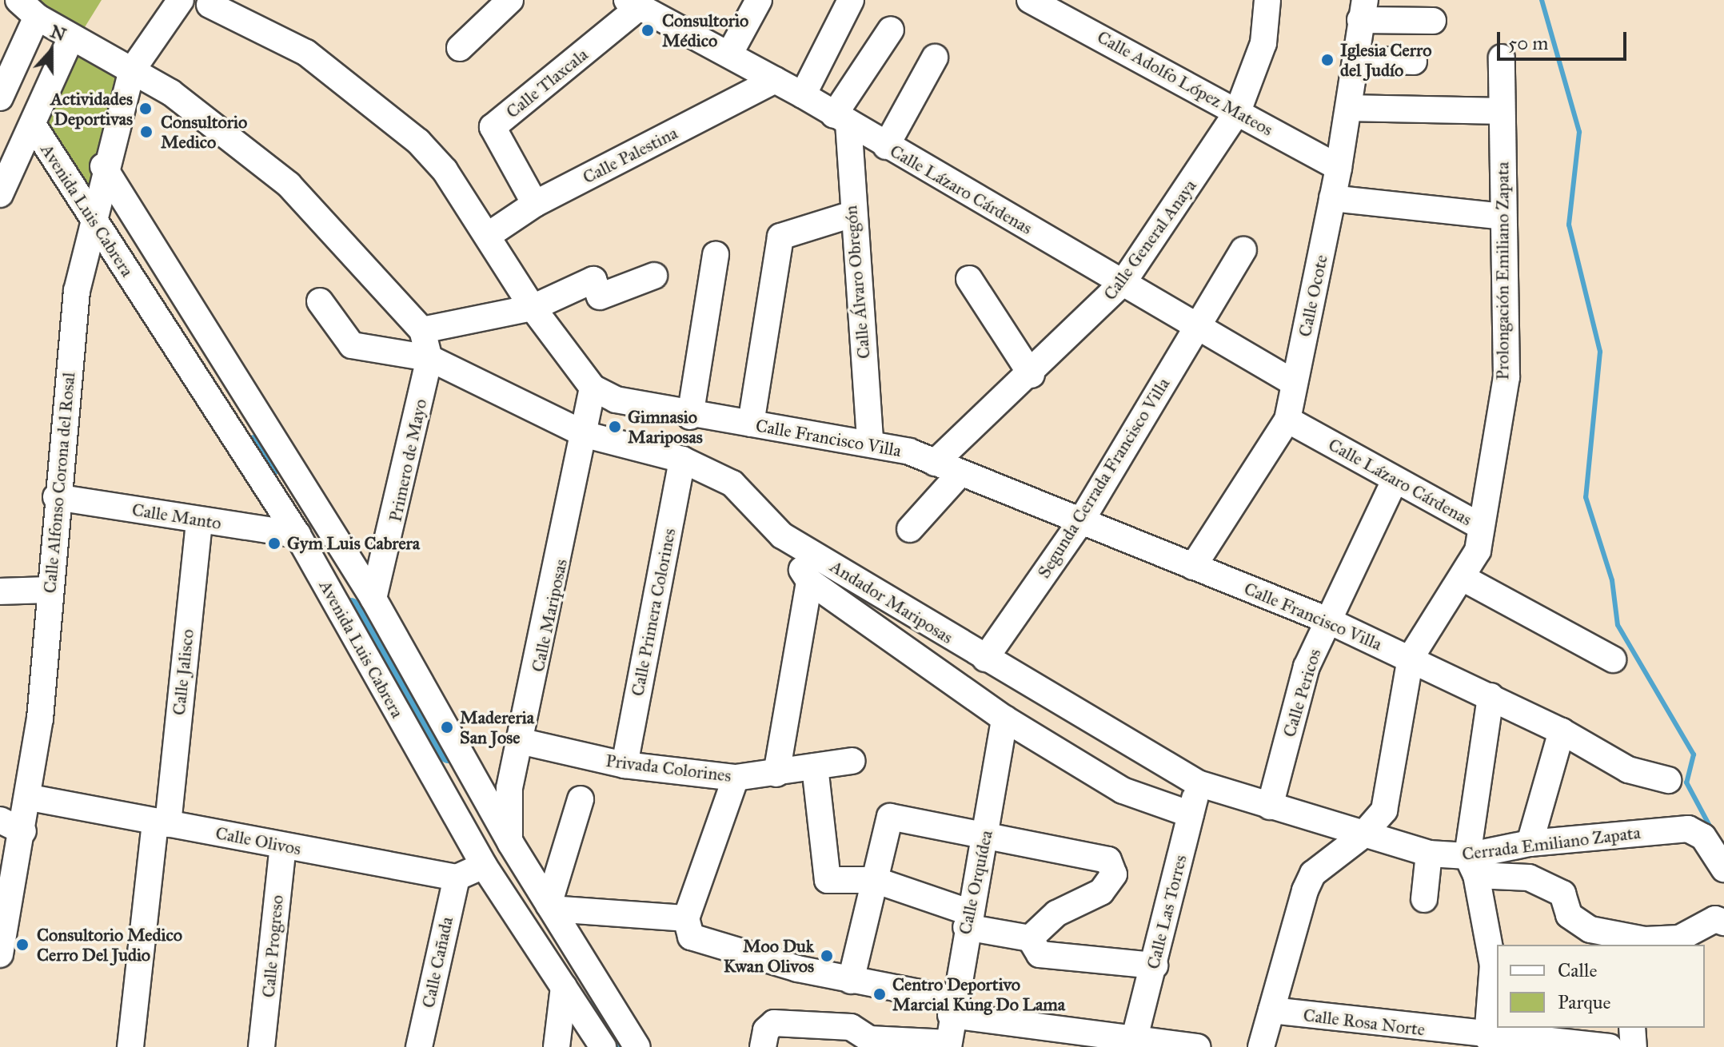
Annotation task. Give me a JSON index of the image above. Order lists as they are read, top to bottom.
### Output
{
  "streets": {
    "street": [
      "Calle Tlaxcala",
      "Calle Adolfo López Mateos",
      "Calle Palestina",
      "Calle Lázaro Cárdenas",
      "Avenida Luis Cabrera",
      "Calle General Anaya",
      "Prolongación Emiliano Zapata",
      "Calle Álvaro Obregón",
      "Calle Ocote",
      "Calle Francisco Villa",
      "Primero de Mayo",
      "Segunda Cerrada Francisco Villa",
      "Calle Alfonso Corona del Rosal",
      "Calle Manto",
      "Andador Mariposas",
      "Calle Primera Colorines",
      "Calle Mariposas",
      "Calle Jalisco",
      "Calle Pericos",
      "Privada Colorines",
      "Calle Olivos",
      "Cerrada Emiliano Zapata",
      "Calle Orquídea",
      "Calle Las Torres",
      "Calle Progreso",
      "Calle Cañada",
      "Calle Rosa Norte"
    ]
  },
  "crossings": [
    ["Calle Tlaxcala", "Calle Palestina"],
    ["Calle Tlaxcala", "Calle Lázaro Cárdenas"],
    ["Calle Adolfo López Mateos", "Calle General Anaya"],
    ["Calle Adolfo López Mateos", "Calle Ocote"],
    ["Calle Palestina", "Calle Lázaro Cárdenas"],
    ["Calle Palestina", "Calle Francisco Villa"],
    ["Calle Lázaro Cárdenas", "Calle General Anaya"],
    ["Calle Lázaro Cárdenas", "Prolongación Emiliano Zapata"],
    ["Calle Lázaro Cárdenas", "Calle Álvaro Obregón"],
    ["Calle Lázaro Cárdenas", "Calle Ocote"],
    ["Calle Lázaro Cárdenas", "Segunda Cerrada Francisco Villa"],
    ["Calle Lázaro Cárdenas", "Calle Pericos"],
    ["Avenida Luis Cabrera", "Primero de Mayo"],
    ["Avenida Luis Cabrera", "Calle Alfonso Corona del Rosal"],
    ["Avenida Luis Cabrera", "Calle Manto"],
    ["Avenida Luis Cabrera", "Calle Mariposas"],
    ["Calle General Anaya", "Calle Francisco Villa"],
    ["Prolongación Emiliano Zapata", "Calle Francisco Villa"],
    ["Prolongación Emiliano Zapata", "Andador Mariposas"],
    ["Prolongación Emiliano Zapata", "Cerrada Emiliano Zapata"],
    ["Prolongación Emiliano Zapata", "Calle Rosa Norte"],
    ["Calle Álvaro Obregón", "Calle Francisco Villa"],
    ["Calle Ocote", "Calle Francisco Villa"],
    ["Calle Francisco Villa", "Segunda Cerrada Francisco Villa"],
    ["Calle Francisco Villa", "Calle Mariposas"],
    ["Calle Francisco Villa", "Calle Pericos"],
    ["Primero de Mayo", "Andador Mariposas"],
    ["Segunda Cerrada Francisco Villa", "Andador Mariposas"],
    ["Calle Alfonso Corona del Rosal", "Calle Manto"],
    ["Calle Alfonso Corona del Rosal", "Calle Olivos"],
    ["Calle Manto", "Calle Jalisco"],
    ["Andador Mariposas", "Calle Primera Colorines"],
    ["Andador Mariposas", "Calle Mariposas"],
    ["Andador Mariposas", "Calle Pericos"],
    ["Andador Mariposas", "Cerrada Emiliano Zapata"],
    ["Andador Mariposas", "Calle Orquídea"],
    ["Andador Mariposas", "Calle Las Torres"],
    ["Calle Primera Colorines", "Privada Colorines"],
    ["Calle Mariposas", "Privada Colorines"],
    ["Calle Jalisco", "Calle Olivos"],
    ["Calle Olivos", "Calle Progreso"],
    ["Calle Olivos", "Calle Cañada"]
  ],
  "places": [
    "Consultorio Médico",
    "Iglesia Cerro del Judío",
    "Actividades Deportivas",
    "Consultorio Medico",
    "Gimnasio Mariposas",
    "Gym Luis Cabrera",
    "Madereria San Jose",
    "Consultorio Medico Cerro Del Judio",
    "Moo Duk Kwan Olivos",
    "Centro Deportivo Marcial Kung Do Lama"
  ],
  "legend": ["Calle", "Parque"],
  "scale_bar": "50 m",
  "north": "top"
}
